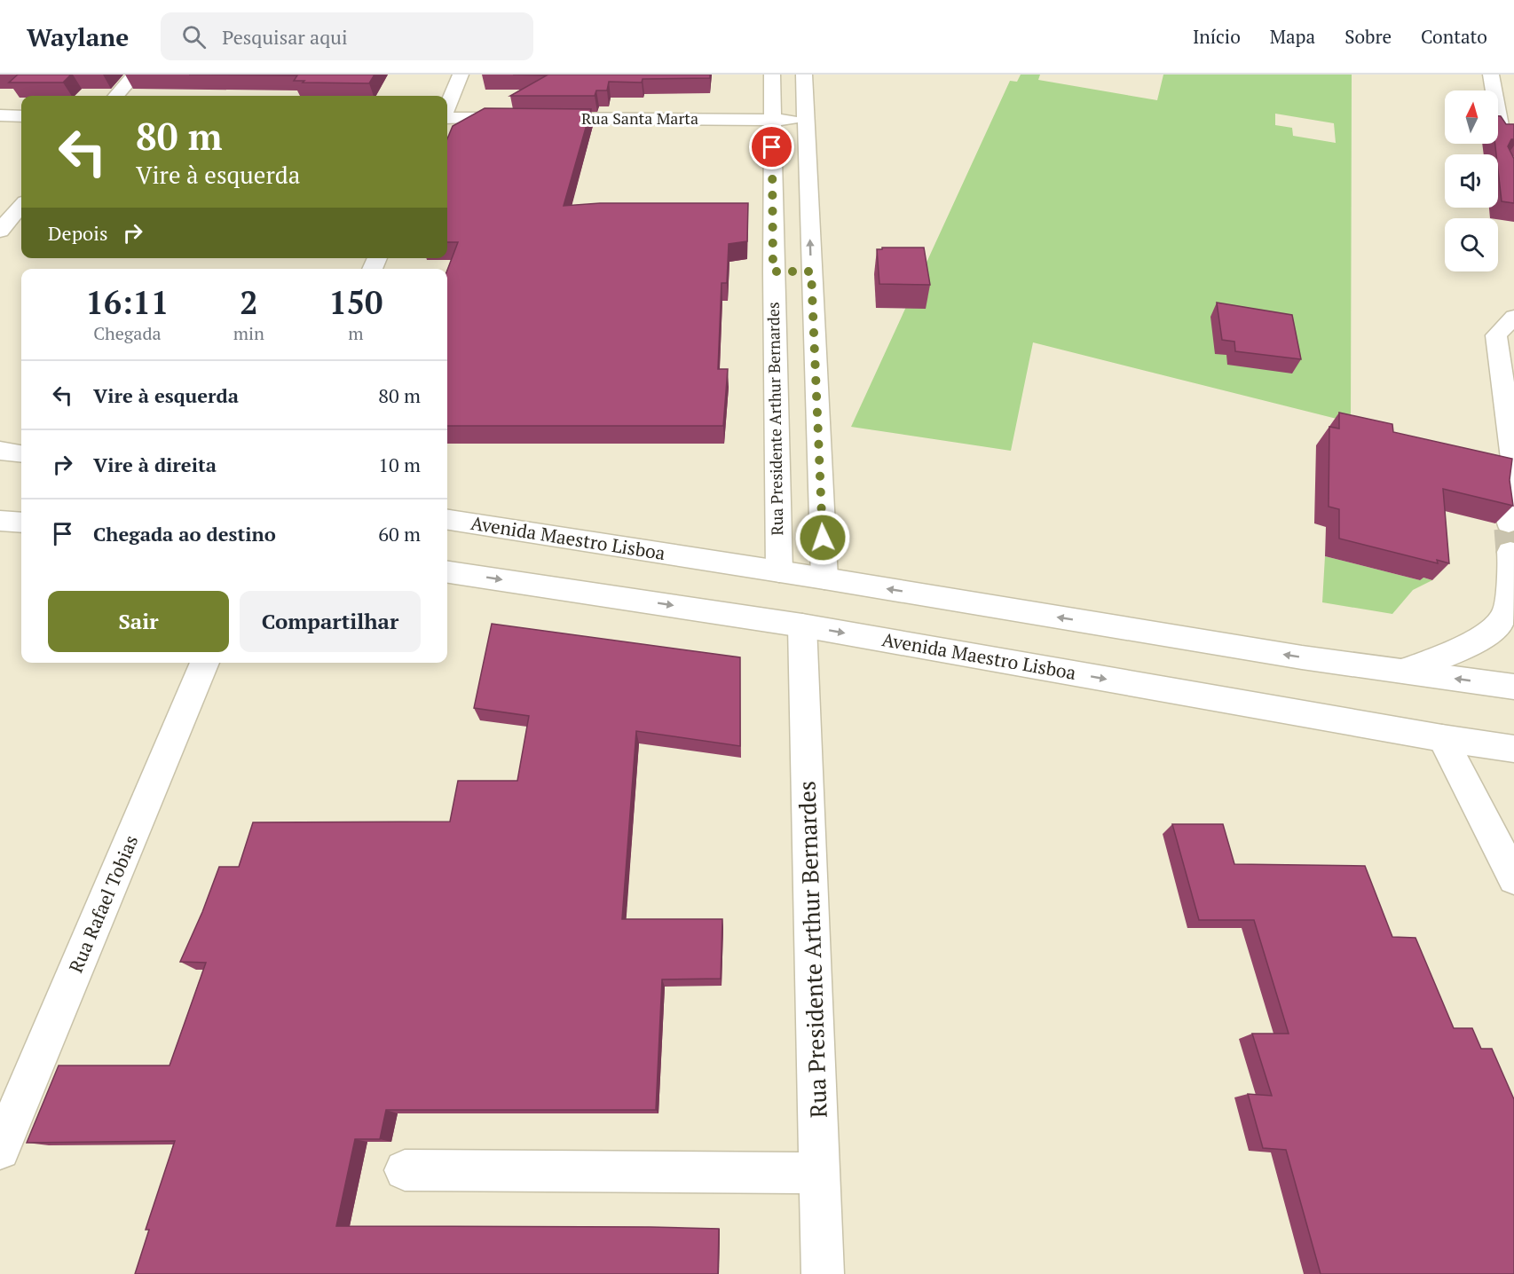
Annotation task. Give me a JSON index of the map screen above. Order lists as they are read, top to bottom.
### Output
{
  "streets": {
    "main road": [
      "Rua Santa Marta",
      "Rua Presidente Arthur Bernardes",
      "Avenida Maestro Lisboa",
      "Rua Rafael Tobias"
    ]
  },
  "crossings": [
    ["Rua Santa Marta", "Rua Presidente Arthur Bernardes"],
    ["Rua Presidente Arthur Bernardes", "Avenida Maestro Lisboa"]
  ],
  "north": "top",
  "page": {
    "header": "Waylane",
    "search": "Pesquisar aqui",
    "nav": [
      "Início",
      "Mapa",
      "Sobre",
      "Contato"
    ],
    "turn": ["80 m", "Vire à esquerda"],
    "then": "Depois",
    "eta": [
      "16:11",
      "Chegada",
      "2",
      "min",
      "150",
      "m"
    ],
    "list": [
      {
        "name": "Vire à esquerda",
        "value": "80 m"
      },
      {
        "name": "Vire à direita",
        "value": "10 m"
      },
      {
        "name": "Chegada ao destino",
        "value": "60 m"
      }
    ],
    "buttons": ["Sair", "Compartilhar"]
  }
}
